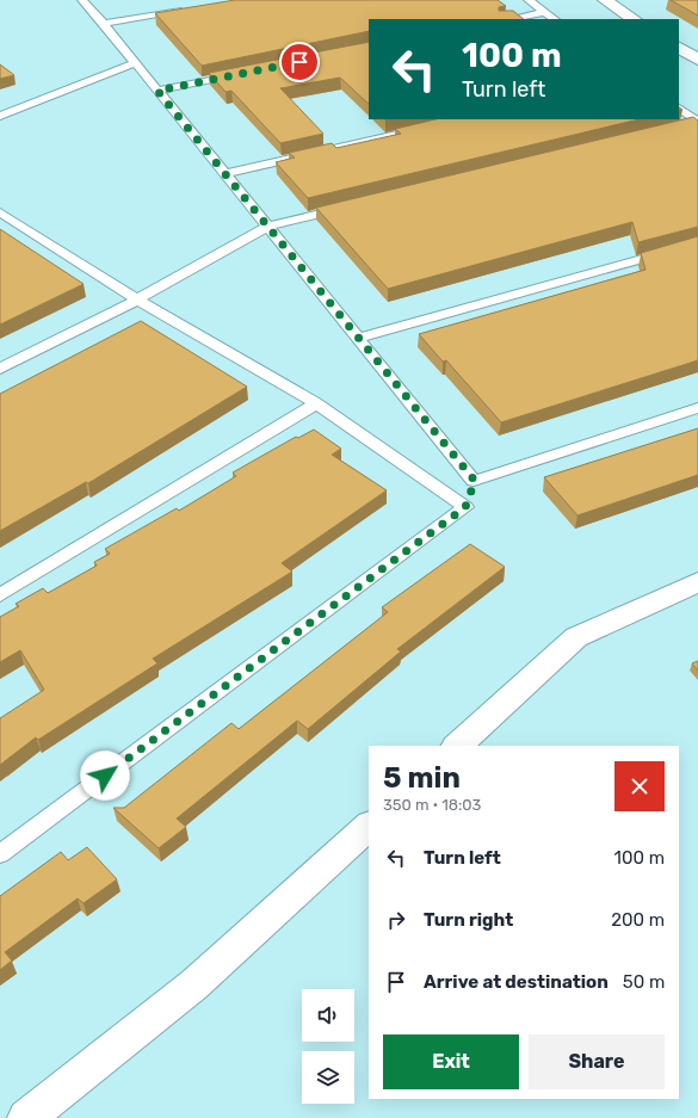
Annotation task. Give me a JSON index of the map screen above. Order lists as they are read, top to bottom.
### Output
{
  "page": {
    "turn": ["100 m", "Turn left"],
    "heading": ["5 min", "350 m · 18:03"],
    "list": [
      {
        "name": "Turn left",
        "value": "100 m"
      },
      {
        "name": "Turn right",
        "value": "200 m"
      },
      {
        "name": "Arrive at destination",
        "value": "50 m"
      }
    ],
    "buttons": ["Exit", "Share"]
  }
}
